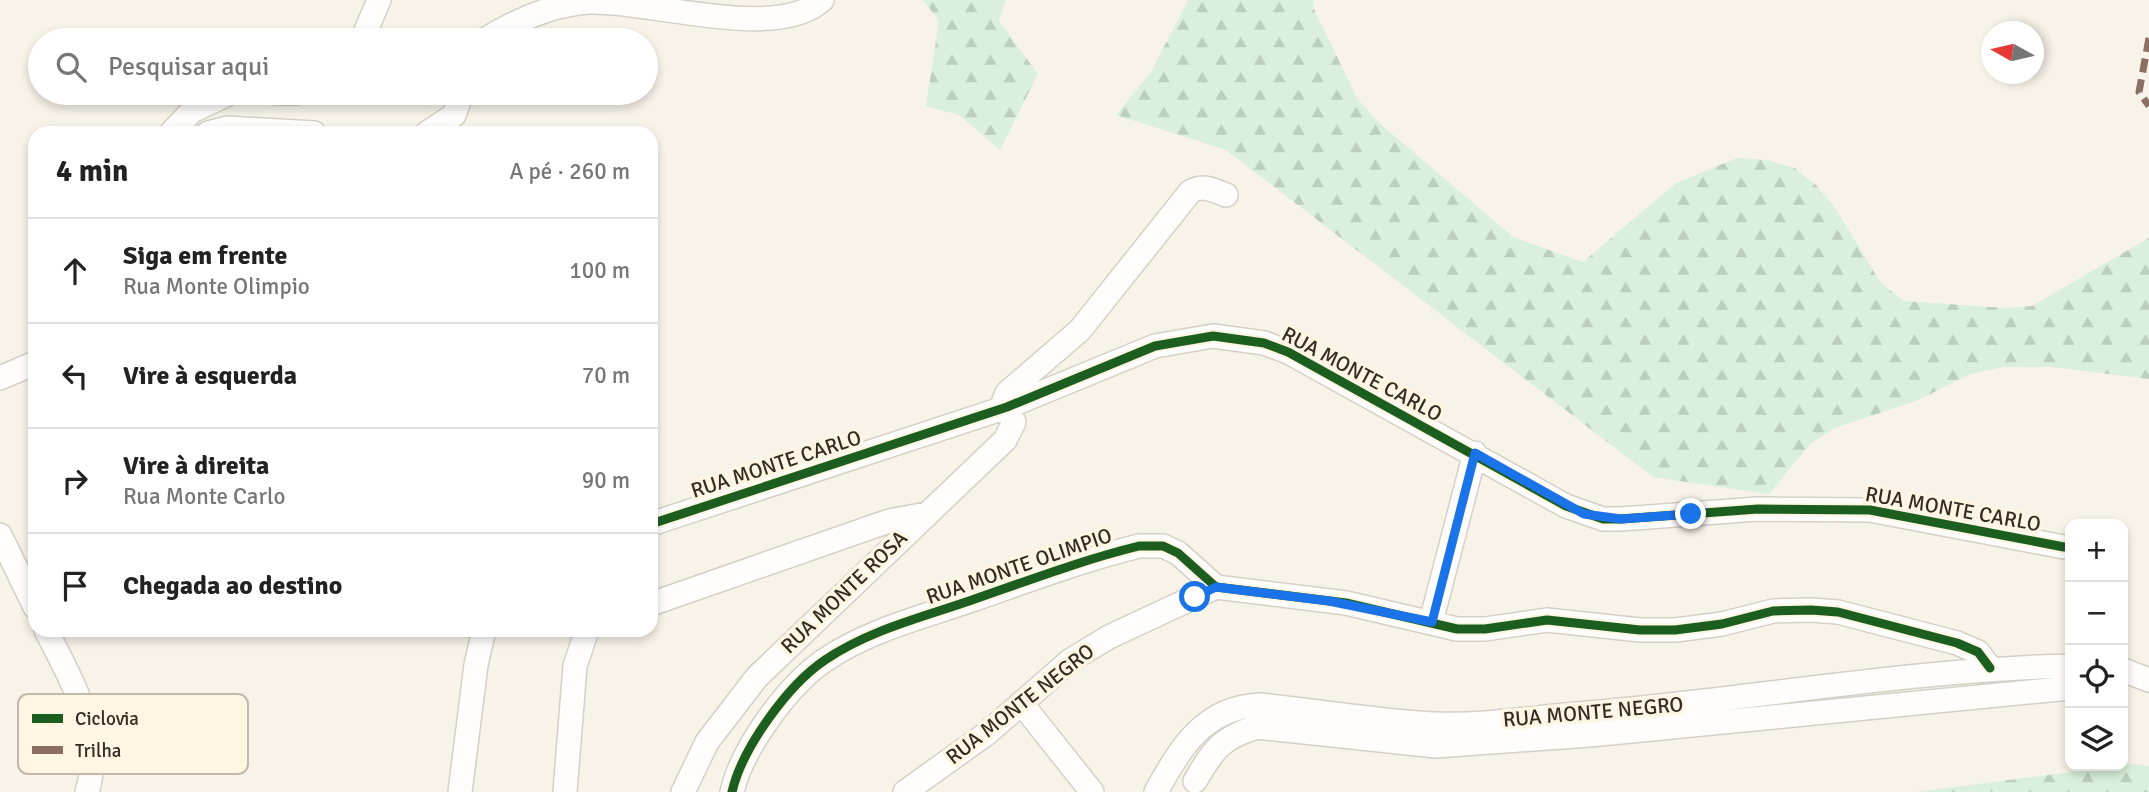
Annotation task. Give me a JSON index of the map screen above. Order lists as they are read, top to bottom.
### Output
{
  "streets": {
    "street": [
      "RUA MONTE CARLO",
      "RUA MONTE OLIMPIO",
      "RUA MONTE ROSA",
      "RUA MONTE NEGRO"
    ]
  },
  "crossings": [
    ["RUA MONTE CARLO", "RUA MONTE ROSA"],
    ["RUA MONTE OLIMPIO", "RUA MONTE NEGRO"]
  ],
  "legend": ["Ciclovia", "Trilha"],
  "north": "left",
  "page": {
    "search": "Pesquisar aqui",
    "heading": ["4 min", "A pé · 260 m"],
    "list": [
      ["Siga em frente", "Rua Monte Olimpio", "100 m"],
      ["Vire à esquerda", "70 m"],
      ["Vire à direita", "Rua Monte Carlo", "90 m"],
      "Chegada ao destino"
    ],
    "map_buttons": ["+", "−"]
  }
}
